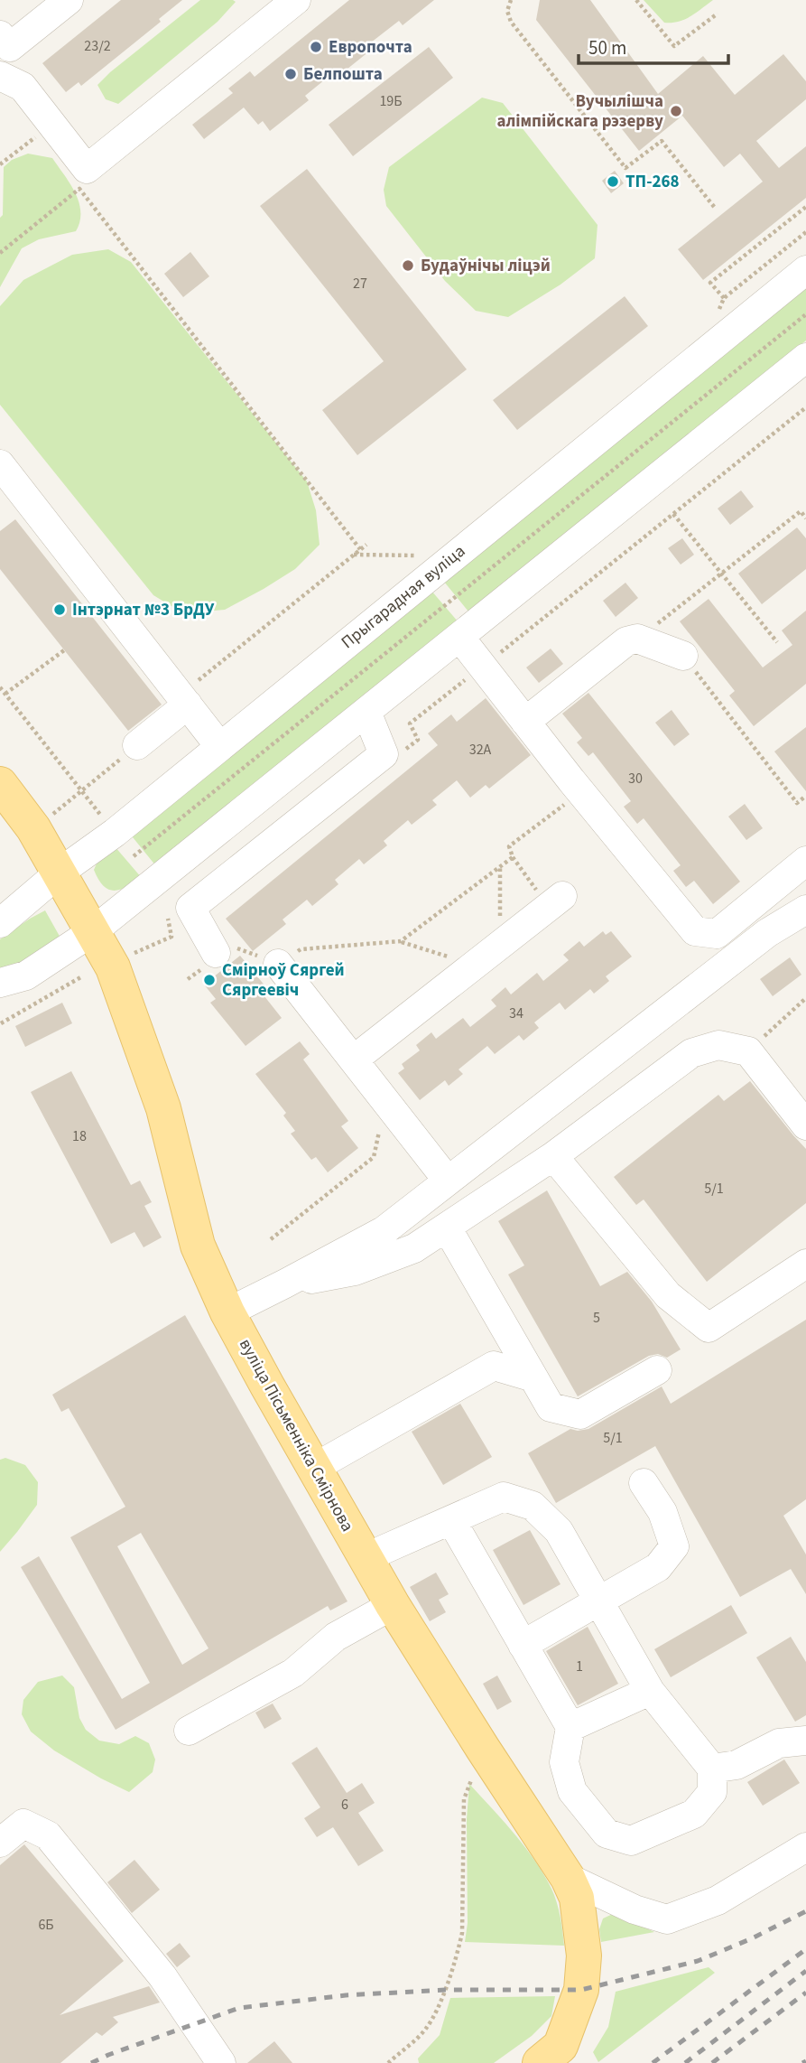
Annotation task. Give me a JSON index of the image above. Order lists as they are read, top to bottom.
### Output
{
  "streets": {
    "main road": ["вуліца Пісьменніка Смірнова"],
    "street": ["Прыгарадная вуліца"]
  },
  "crossings": [
    ["Прыгарадная вуліца", "вуліца Пісьменніка Смірнова"]
  ],
  "places": [
    "Европочта",
    "Белпошта",
    "Вучылішча алімпійскага рэзерву",
    "ТП-268",
    "Будаўнічы ліцэй",
    "Інтэрнат №3 БрДУ",
    "Смірноў Сяргей Сяргеевіч"
  ],
  "house_numbers": [
    "23/2",
    "19Б",
    "27",
    "32А",
    "30",
    "34",
    "18",
    "5/1",
    "5",
    "5/1",
    "1",
    "6",
    "6Б"
  ],
  "scale_bar": "50 m"
}
